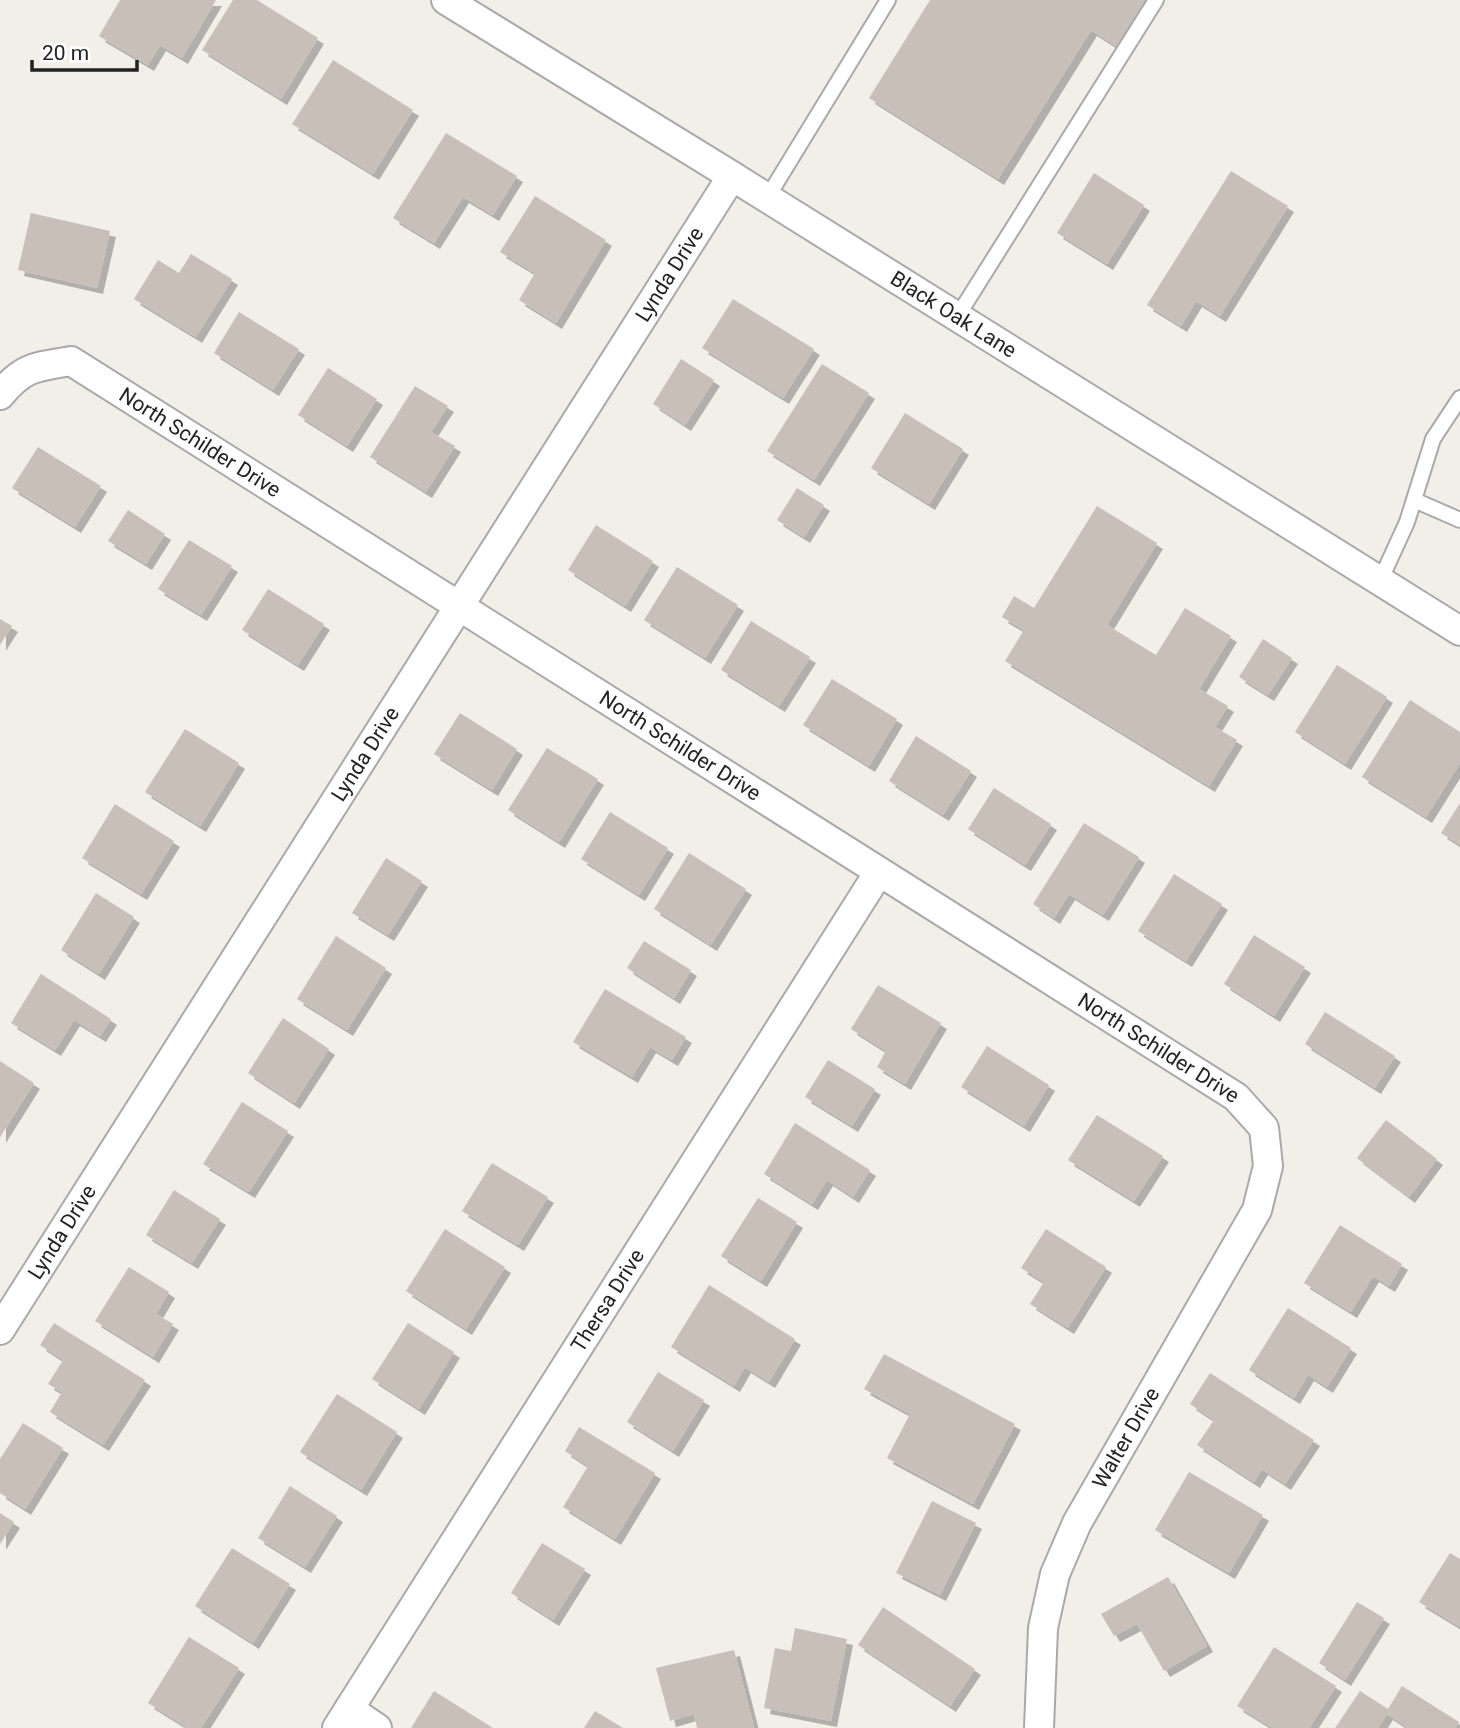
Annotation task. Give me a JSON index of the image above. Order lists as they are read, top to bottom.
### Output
{
  "streets": {
    "street": [
      "Lynda Drive",
      "Black Oak Lane",
      "North Schilder Drive",
      "Thersa Drive",
      "Walter Drive"
    ]
  },
  "crossings": [
    ["Lynda Drive", "Black Oak Lane"],
    ["Lynda Drive", "North Schilder Drive"],
    ["North Schilder Drive", "Thersa Drive"],
    ["North Schilder Drive", "Walter Drive"]
  ],
  "scale_bar": "20 m"
}
